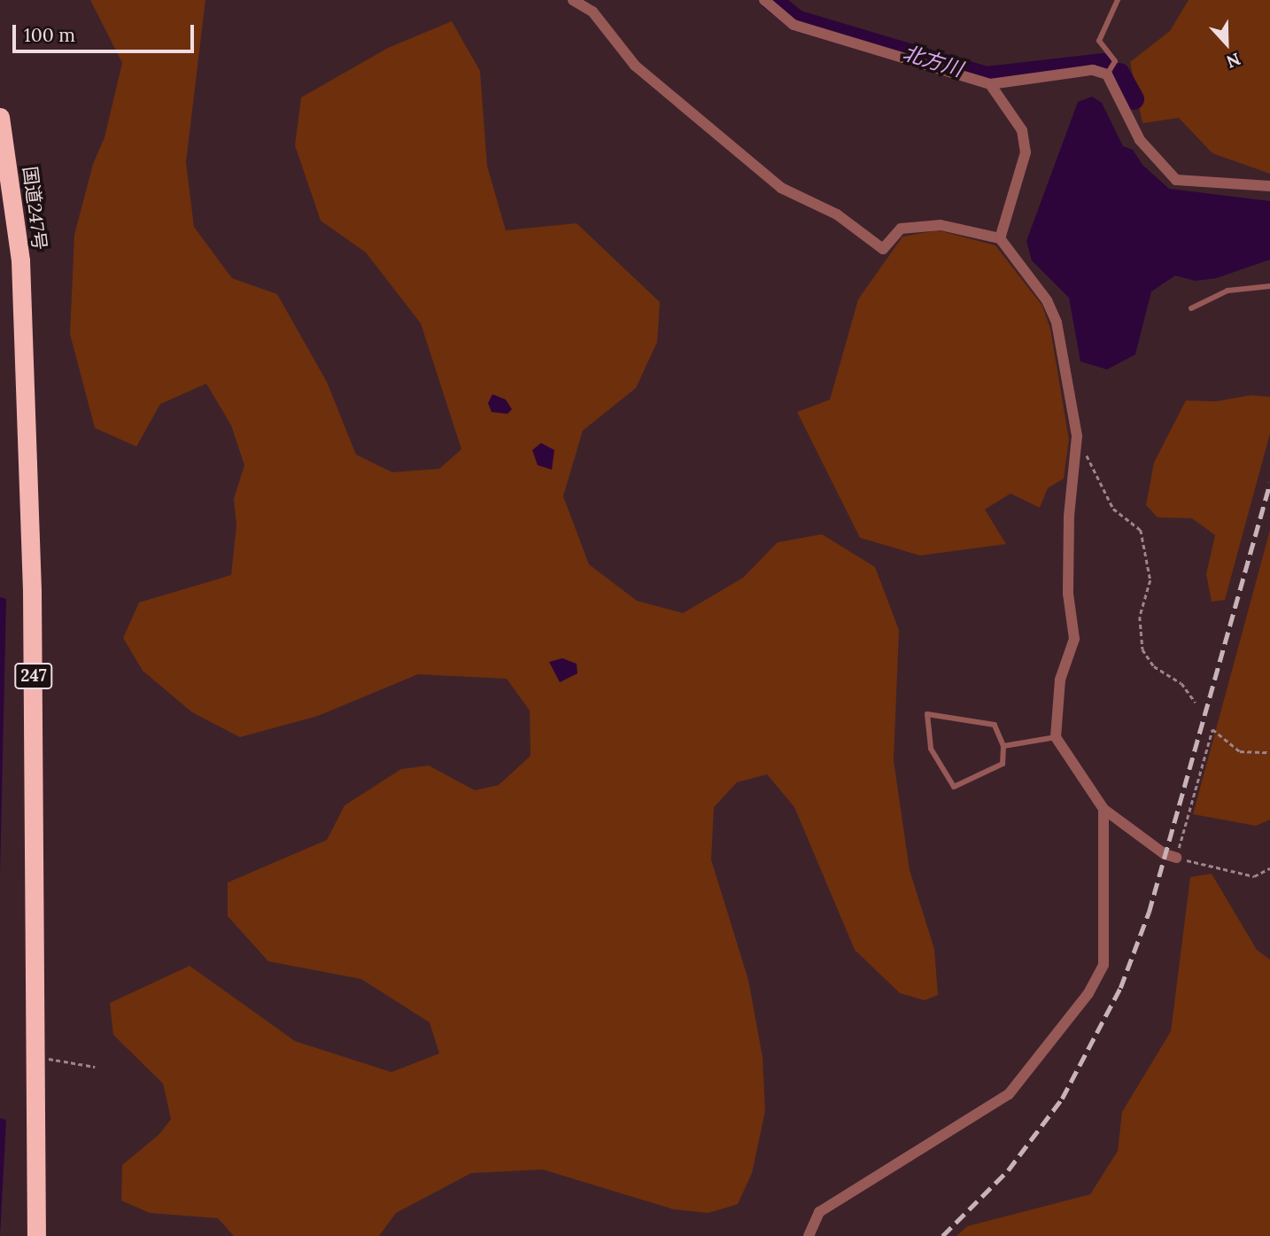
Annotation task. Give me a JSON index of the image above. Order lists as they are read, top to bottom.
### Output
{
  "streets": {
    "highway": ["国道247号", "247"]
  },
  "water": ["北方川"],
  "scale_bar": "100 m",
  "north": "bottom"
}
